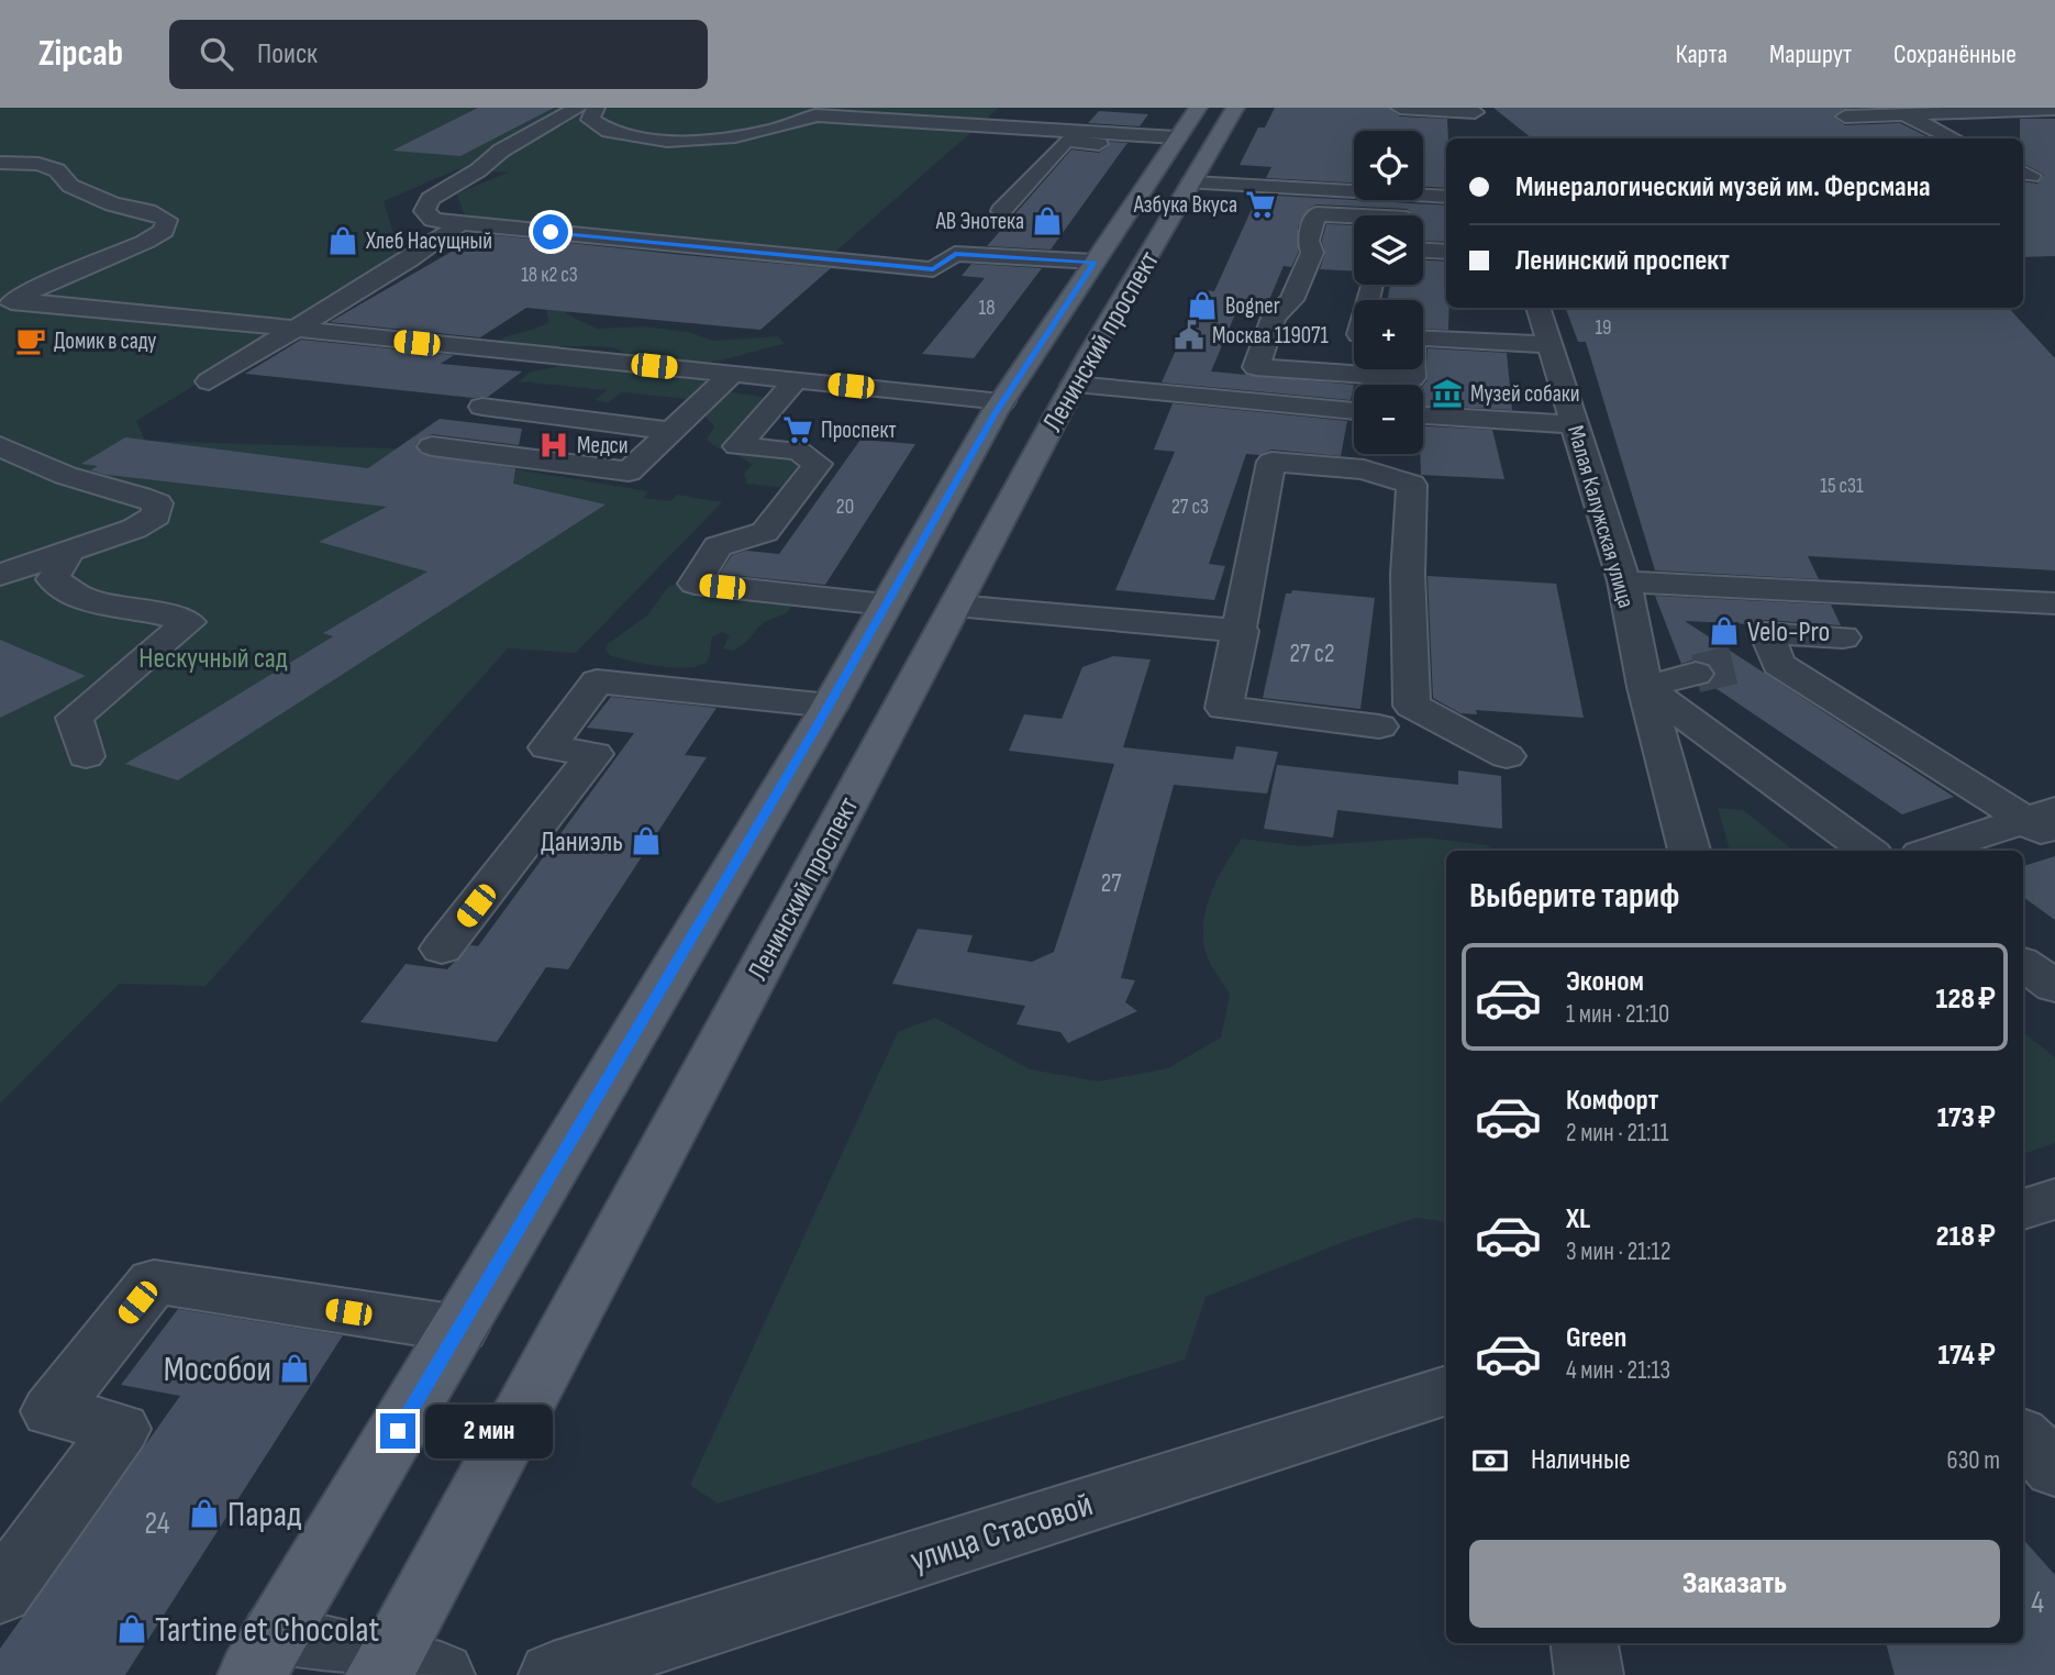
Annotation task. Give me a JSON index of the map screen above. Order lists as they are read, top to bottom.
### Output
{
  "streets": {
    "main road": ["Ленинский проспект"],
    "street": ["Малая Калужская улица", "улица Стасовой"]
  },
  "parks": ["Нескучный сад"],
  "places": {
    "supermarket": ["Азбука Вкуса", "Проспект"],
    "shop": [
      "АВ Энотека",
      "Хлеб Насущный",
      "Bogner",
      "Velo-Pro",
      "Даниэль",
      "Мособои",
      "Парад",
      "Tartine et Chocolat"
    ],
    "public building": ["Москва 119071"],
    "cafe": ["Домик в саду"],
    "museum": ["Музей собаки"],
    "hospital": ["Медси"]
  },
  "house_numbers": [
    "18 к2 с3",
    "18",
    "19",
    "15 с31",
    "20",
    "27 с3",
    "27 с2",
    "27",
    "24",
    "4"
  ],
  "page": {
    "header": "Zipcab",
    "search": "Поиск",
    "nav": ["Карта", "Маршрут", "Сохранённые"],
    "map_buttons": ["+", "−"],
    "banner": ["Минералогический музей им. Ферсмана", "Ленинский проспект"],
    "heading": "Выберите тариф",
    "list": [
      {
        "name": "Эконом",
        "note": "1 мин · 21:10",
        "value": "128 ₽"
      },
      {
        "name": "Комфорт",
        "note": "2 мин · 21:11",
        "value": "173 ₽"
      },
      {
        "name": "XL",
        "note": "3 мин · 21:12",
        "value": "218 ₽"
      },
      {
        "name": "Green",
        "note": "4 мин · 21:13",
        "value": "174 ₽"
      }
    ],
    "bubble": "2 мин",
    "pay": ["Наличные", "630 m"],
    "buttons": "Заказать"
  }
}
